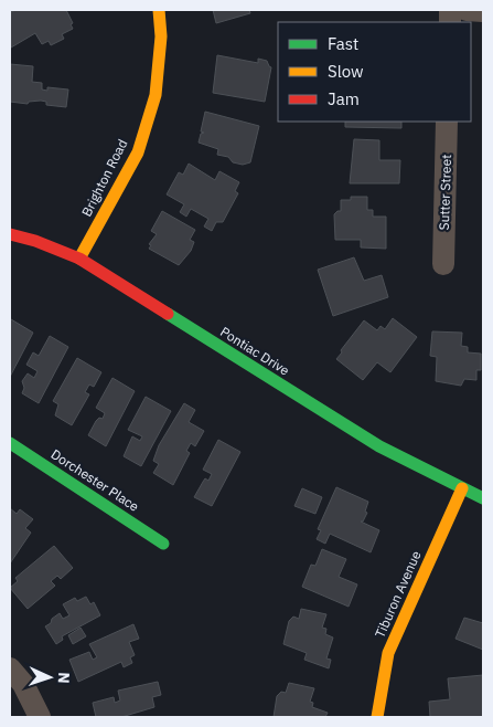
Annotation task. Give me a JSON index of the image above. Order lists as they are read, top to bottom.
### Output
{
  "streets": {
    "street": [
      "Brighton Road",
      "Sutter Street",
      "Pontiac Drive",
      "Dorchester Place",
      "Tiburon Avenue"
    ]
  },
  "crossings": [
    ["Brighton Road", "Pontiac Drive"],
    ["Pontiac Drive", "Tiburon Avenue"]
  ],
  "legend": ["Fast", "Slow", "Jam"],
  "north": "right"
}
